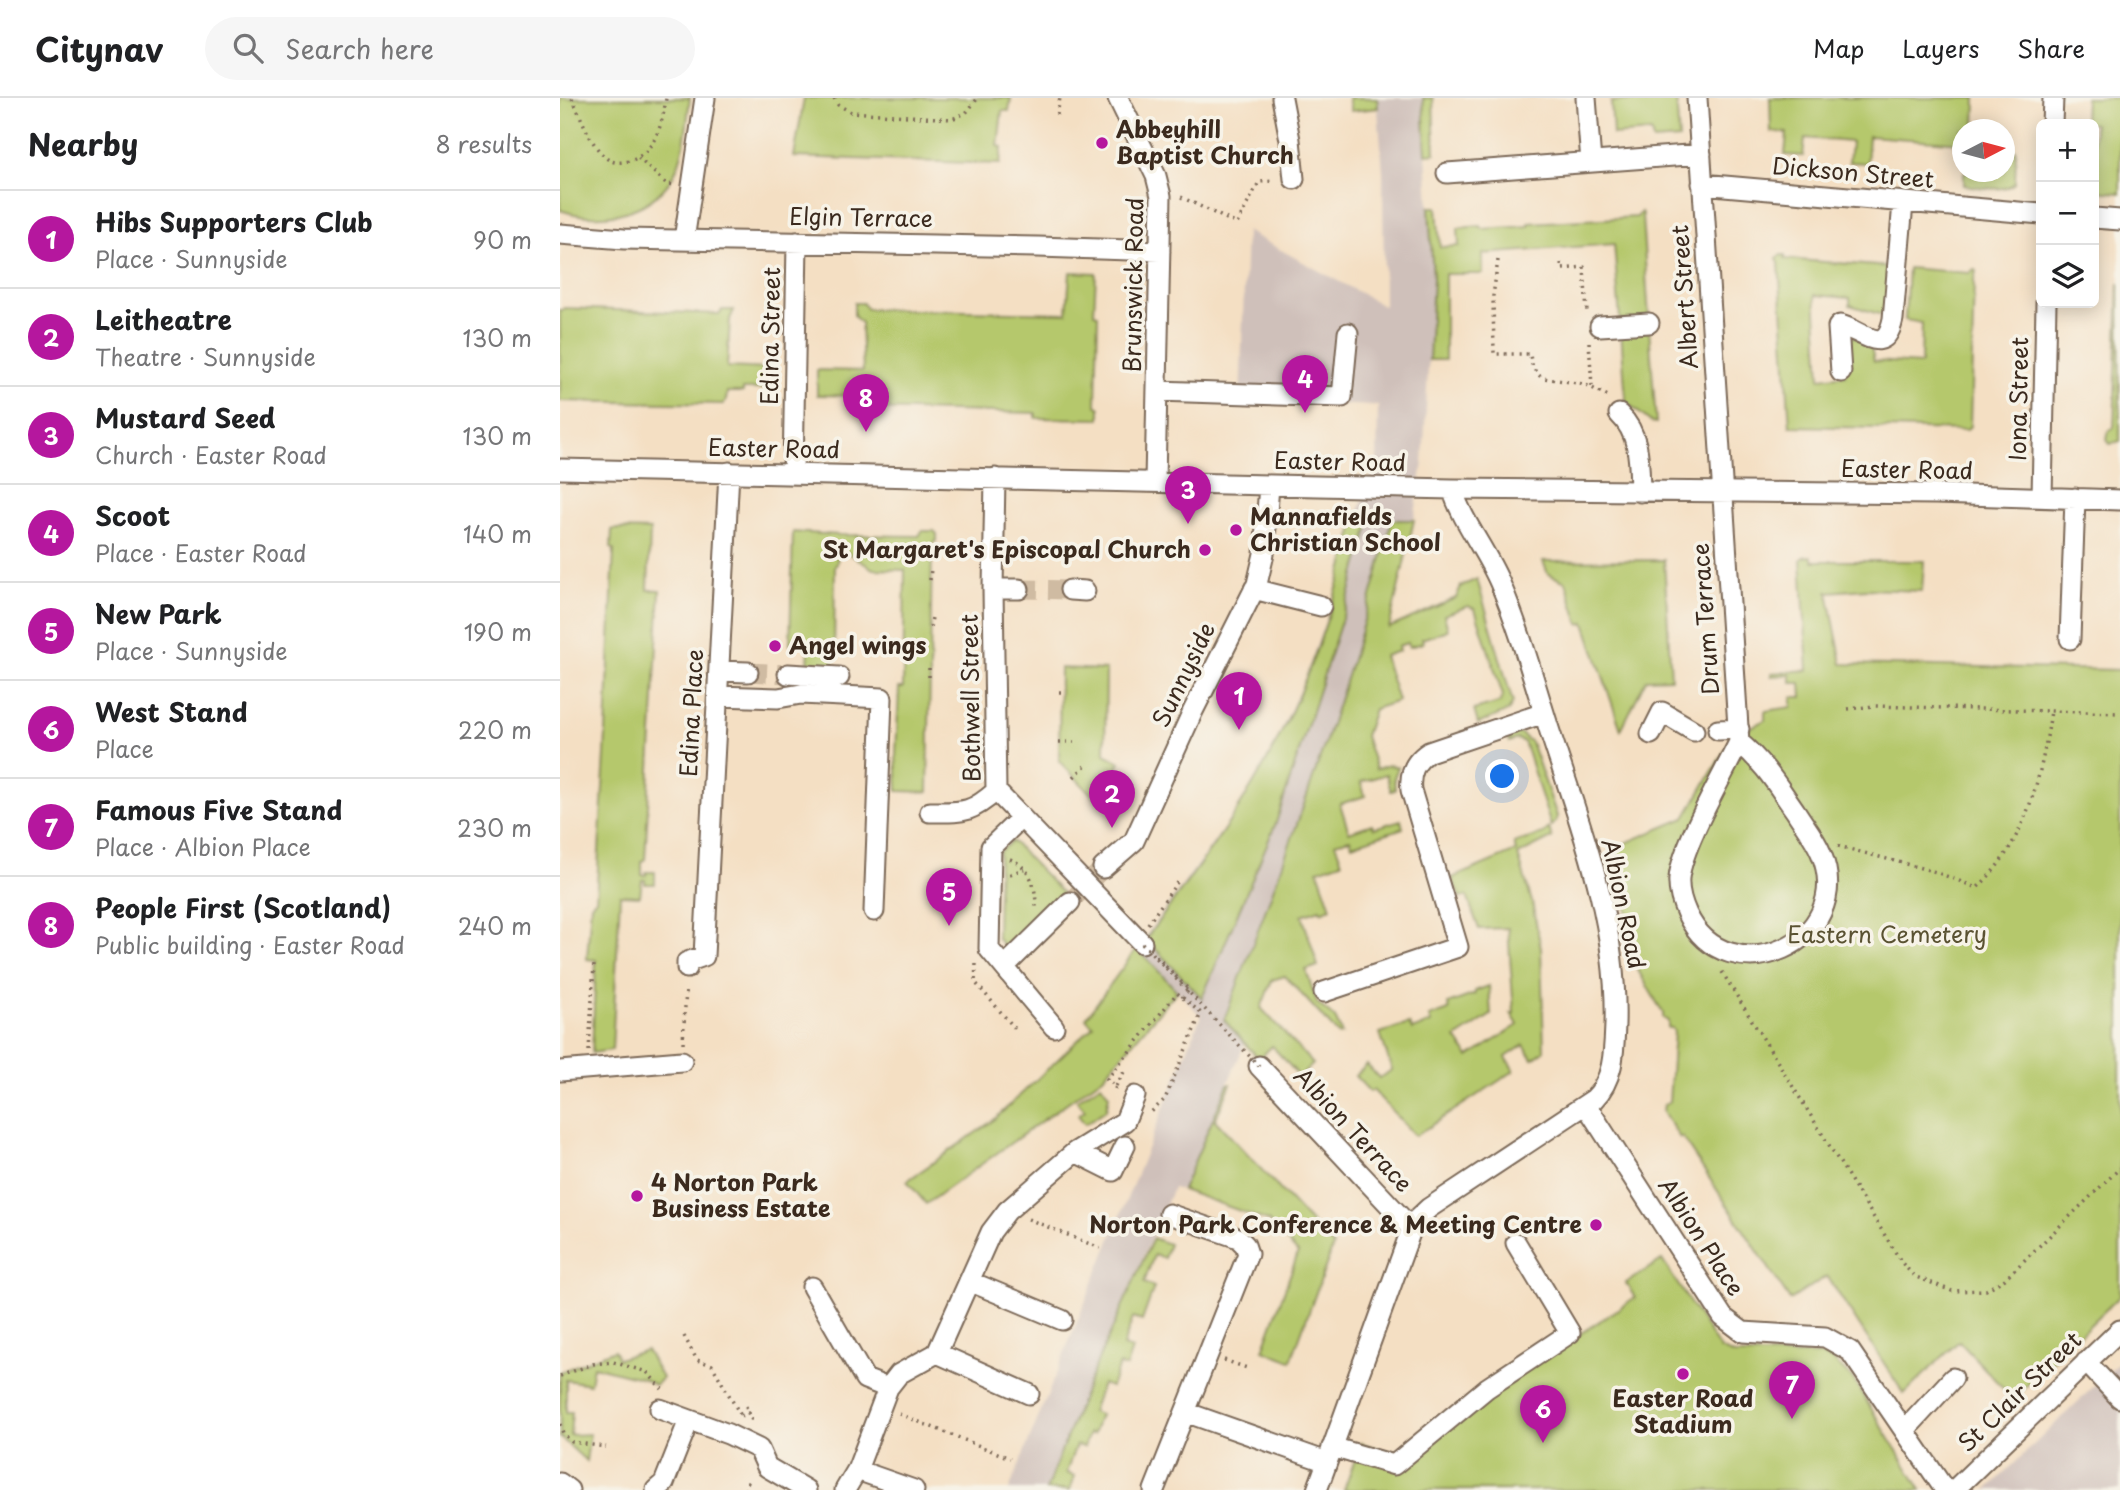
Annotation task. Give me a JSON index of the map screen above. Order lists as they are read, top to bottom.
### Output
{
  "streets": {
    "street": [
      "Dickson Street",
      "Elgin Terrace",
      "Brunswick Road",
      "Albert Street",
      "Edina Street",
      "Iona Street",
      "Easter Road",
      "Drum Terrace",
      "Sunnyside",
      "Bothwell Street",
      "Edina Place",
      "Albion Road",
      "Albion Terrace",
      "Albion Place",
      "St Clair Street"
    ]
  },
  "crossings": [
    ["Dickson Street", "Albert Street"],
    ["Elgin Terrace", "Brunswick Road"],
    ["Elgin Terrace", "Edina Street"],
    ["Brunswick Road", "Easter Road"],
    ["Albert Street", "Easter Road"],
    ["Albert Street", "Drum Terrace"],
    ["Edina Street", "Easter Road"],
    ["Iona Street", "Easter Road"],
    ["Easter Road", "Drum Terrace"],
    ["Easter Road", "Sunnyside"],
    ["Easter Road", "Bothwell Street"],
    ["Easter Road", "Edina Place"],
    ["Easter Road", "Albion Road"],
    ["Albion Road", "Albion Terrace"],
    ["Albion Road", "Albion Place"]
  ],
  "parks": ["Eastern Cemetery"],
  "places": [
    "Abbeyhill Baptist Church",
    "Mannafields Christian School",
    "St Margaret's Episcopal Church",
    "Angel wings",
    "4 Norton Park Business Estate",
    "Norton Park Conference & Meeting Centre",
    "Easter Road Stadium"
  ],
  "north": "right",
  "page": {
    "header": "Citynav",
    "search": "Search here",
    "nav": ["Map", "Layers", "Share"],
    "heading": ["Nearby", "8 results"],
    "map_buttons": ["+", "−"],
    "list": [
      {
        "mark": "1",
        "name": "Hibs Supporters Club",
        "note": "Place · Sunnyside",
        "value": "90 m"
      },
      {
        "mark": "2",
        "name": "Leitheatre",
        "note": "Theatre · Sunnyside",
        "value": "130 m"
      },
      {
        "mark": "3",
        "name": "Mustard Seed",
        "note": "Church · Easter Road",
        "value": "130 m"
      },
      {
        "mark": "4",
        "name": "Scoot",
        "note": "Place · Easter Road",
        "value": "140 m"
      },
      {
        "mark": "5",
        "name": "New Park",
        "note": "Place · Sunnyside",
        "value": "190 m"
      },
      {
        "mark": "6",
        "name": "West Stand",
        "note": "Place",
        "value": "220 m"
      },
      {
        "mark": "7",
        "name": "Famous Five Stand",
        "note": "Place · Albion Place",
        "value": "230 m"
      },
      {
        "mark": "8",
        "name": "People First (Scotland)",
        "note": "Public building · Easter Road",
        "value": "240 m"
      }
    ],
    "pins": [
      "4",
      "8",
      "3",
      "1",
      "2",
      "5",
      "7",
      "6"
    ]
  }
}
